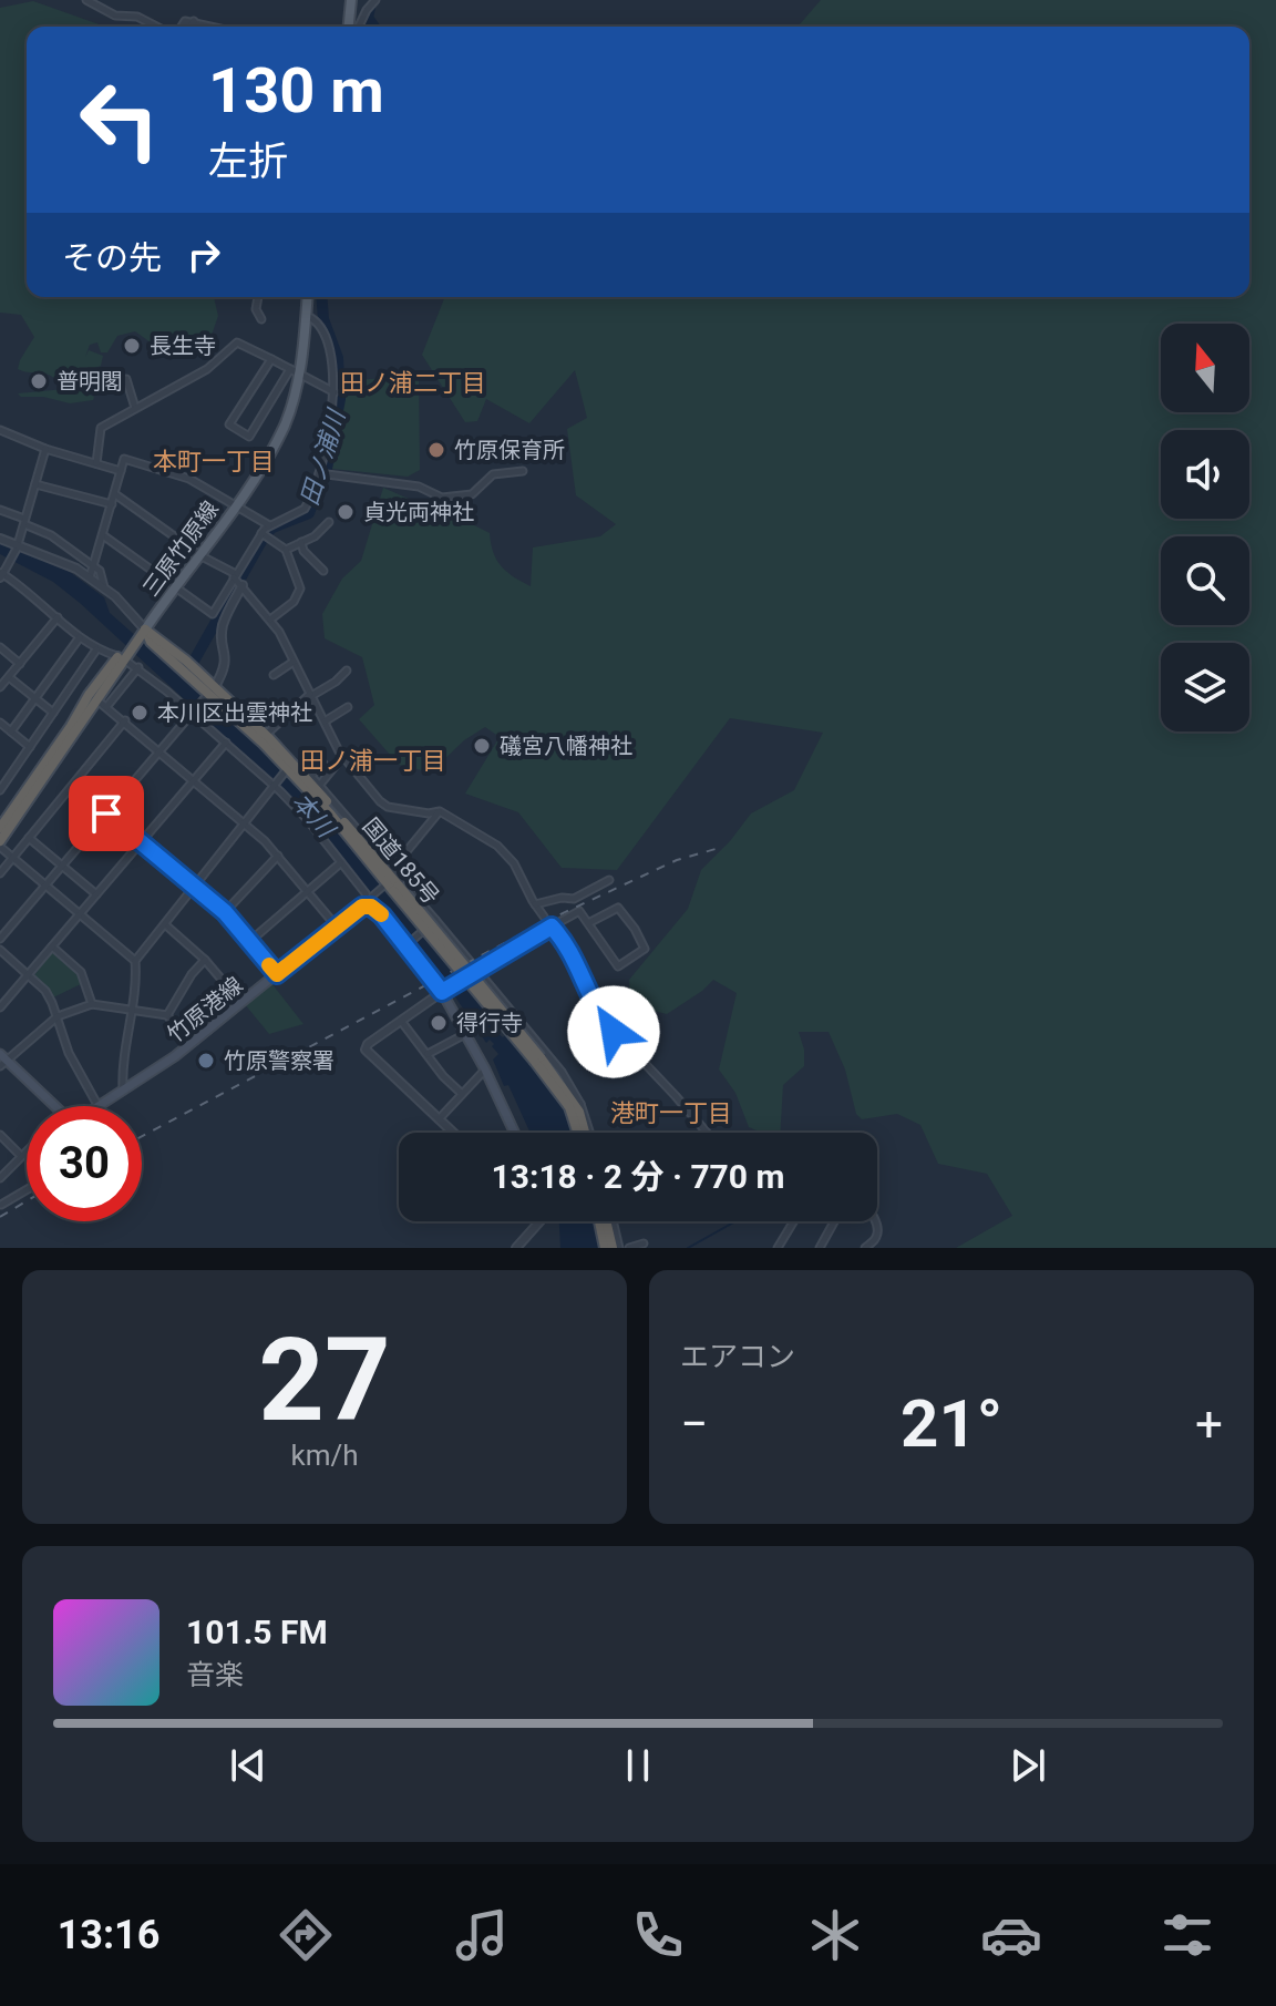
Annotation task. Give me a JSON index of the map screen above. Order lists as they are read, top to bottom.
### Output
{
  "streets": {
    "highway": ["国道185号"],
    "main road": ["三原竹原線", "竹原港線"]
  },
  "crossings": [
    ["三原竹原線", "国道185号"]
  ],
  "districts": [
    "田ノ浦二丁目",
    "本町一丁目",
    "田ノ浦一丁目",
    "港町一丁目"
  ],
  "water": ["田ノ浦川", "本川"],
  "places": [
    "長生寺",
    "普明閣",
    "竹原保育所",
    "貞光両神社",
    "本川区出雲神社",
    "礒宮八幡神社",
    "得行寺",
    "竹原警察署"
  ],
  "north": "top",
  "page": {
    "turn": ["130 m", "左折"],
    "then": "その先",
    "limit": "30",
    "trip": "13:18 · 2 分 · 770 m",
    "tile": [
      ["27", "km/h"],
      "エアコン"
    ],
    "heat": ["−", "21°", "+"],
    "song": ["101.5 FM", "音楽"],
    "tabs": "13:16"
  }
}
